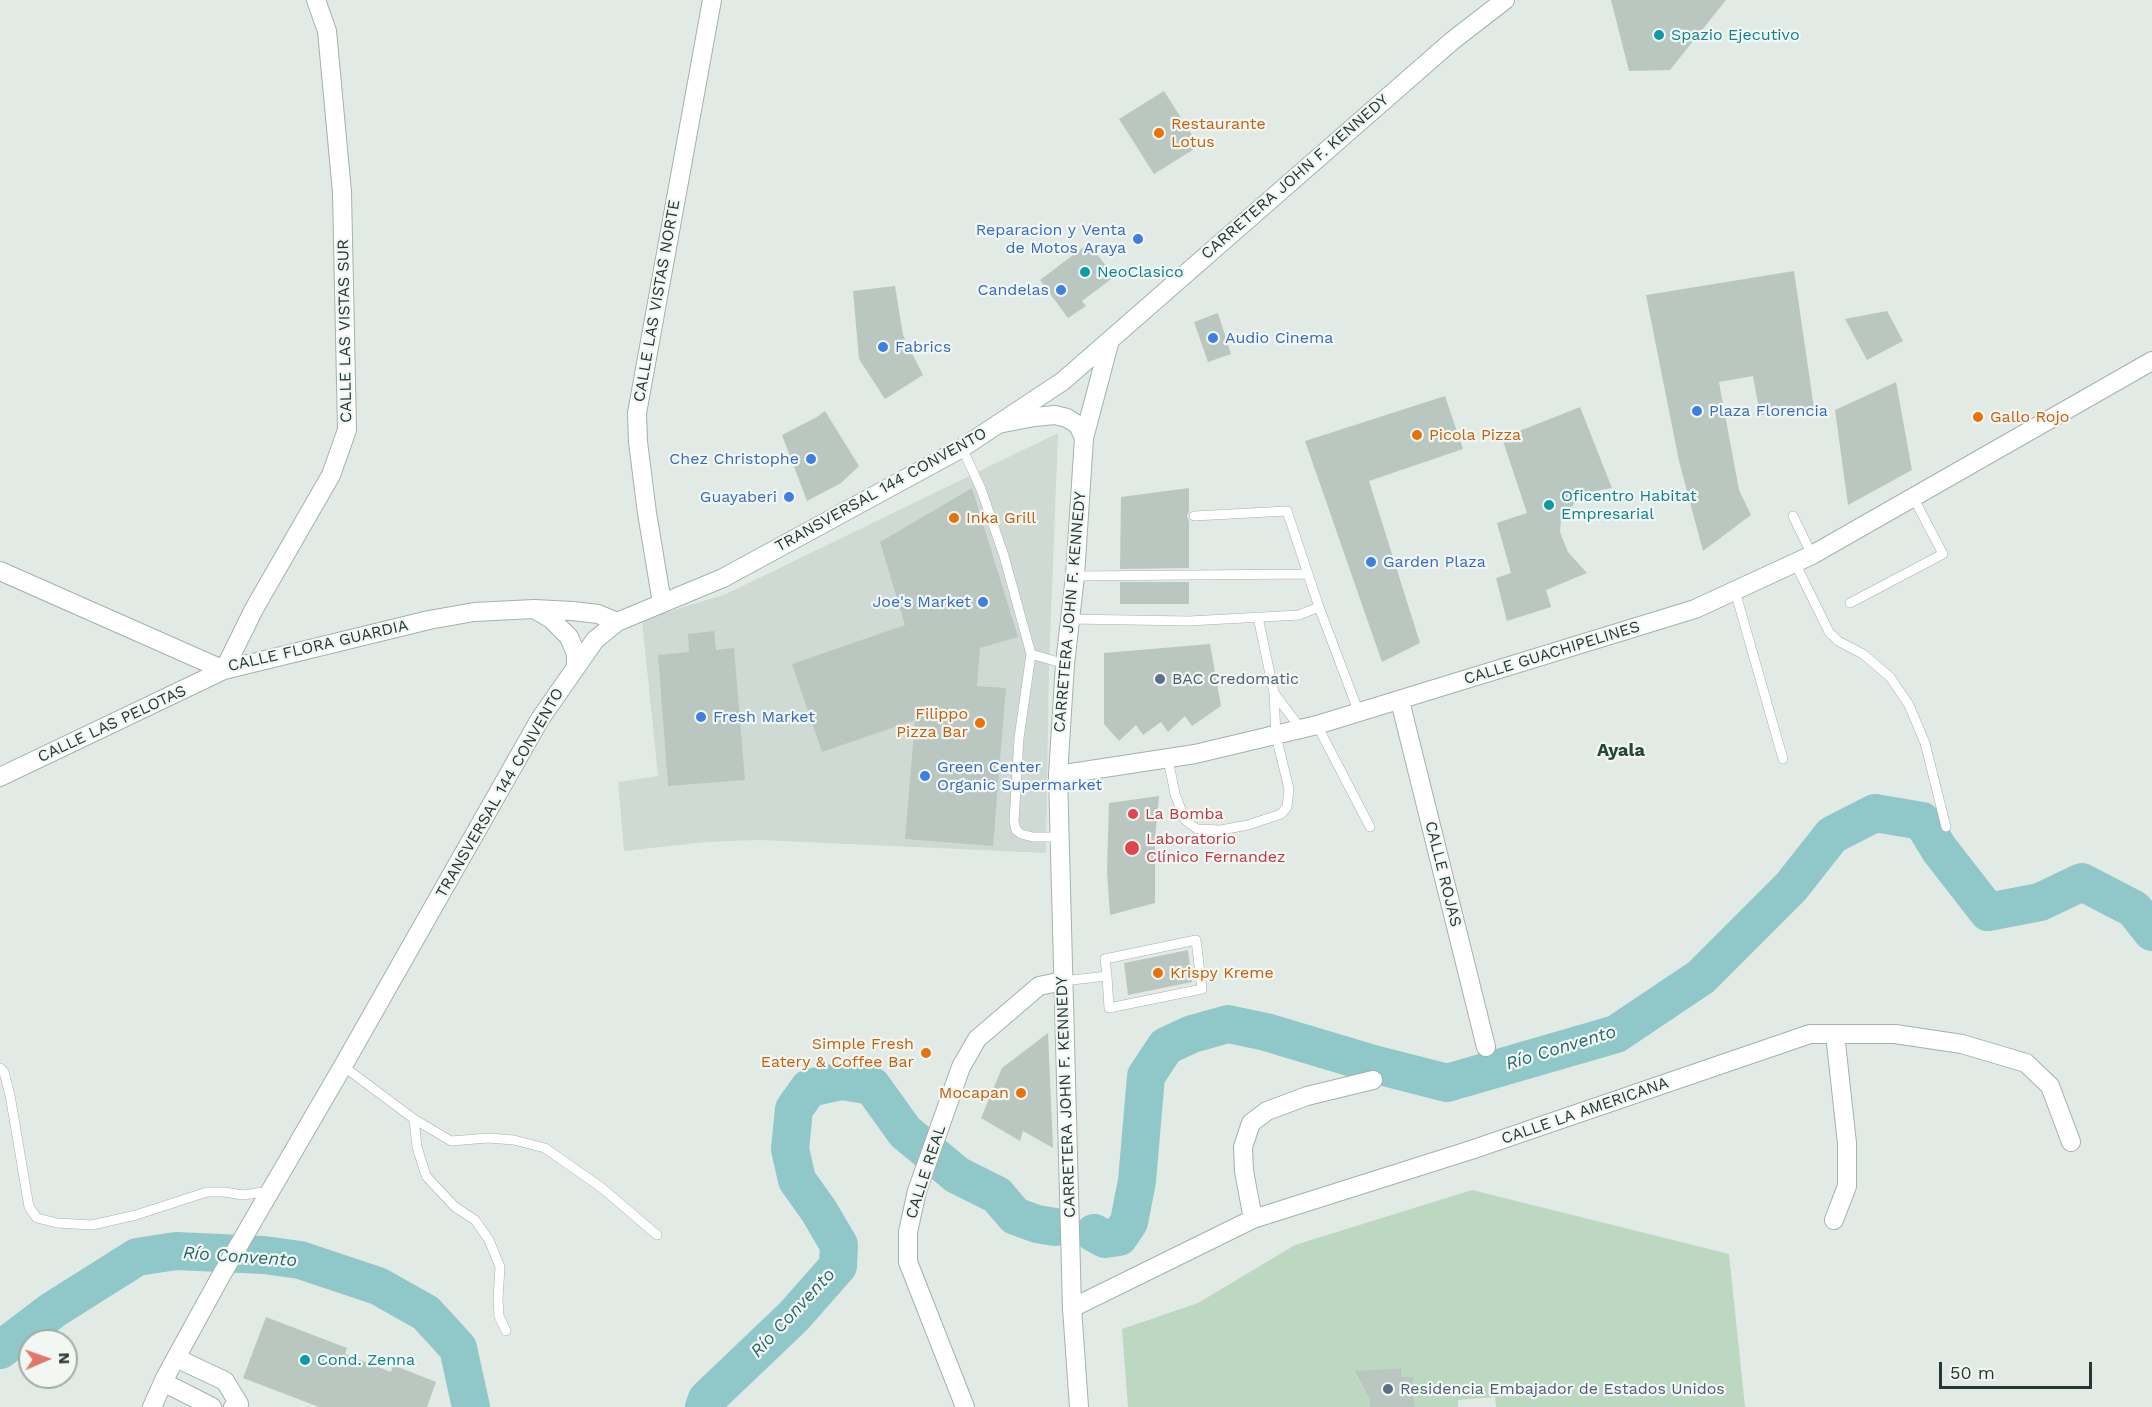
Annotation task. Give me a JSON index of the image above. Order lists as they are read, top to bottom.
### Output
{
  "streets": {
    "street": [
      "CARRETERA JOHN F. KENNEDY",
      "CALLE LAS VISTAS NORTE",
      "CALLE LAS VISTAS SUR",
      "TRANSVERSAL 144 CONVENTO",
      "CALLE FLORA GUARDIA",
      "CALLE GUACHIPELINES",
      "CALLE LAS PELOTAS",
      "CALLE ROJAS",
      "CALLE LA AMERICANA",
      "CALLE REAL"
    ]
  },
  "crossings": [
    ["CARRETERA JOHN F. KENNEDY", "TRANSVERSAL 144 CONVENTO"],
    ["CARRETERA JOHN F. KENNEDY", "CALLE GUACHIPELINES"],
    ["CARRETERA JOHN F. KENNEDY", "CALLE LA AMERICANA"],
    ["CARRETERA JOHN F. KENNEDY", "CALLE REAL"],
    ["CALLE LAS VISTAS NORTE", "TRANSVERSAL 144 CONVENTO"],
    ["CALLE LAS VISTAS SUR", "CALLE FLORA GUARDIA"],
    ["CALLE LAS VISTAS SUR", "CALLE LAS PELOTAS"],
    ["TRANSVERSAL 144 CONVENTO", "CALLE FLORA GUARDIA"],
    ["CALLE FLORA GUARDIA", "CALLE LAS PELOTAS"],
    ["CALLE GUACHIPELINES", "CALLE ROJAS"]
  ],
  "districts": ["Ayala"],
  "water": ["Río Convento"],
  "places": [
    "Spazio Ejecutivo",
    "Restaurante Lotus",
    "Reparacion y Venta de Motos Araya",
    "NeoClasico",
    "Candelas",
    "Audio Cinema",
    "Fabrics",
    "Plaza Florencia",
    "Gallo Rojo",
    "Picola Pizza",
    "Chez Christophe",
    "Guayaberi",
    "Oficentro Habitat Empresarial",
    "Inka Grill",
    "Garden Plaza",
    "Joe's Market",
    "BAC Credomatic",
    "Fresh Market",
    "Filippo Pizza Bar",
    "Green Center Organic Supermarket",
    "La Bomba",
    "Laboratorio Clínico Fernandez",
    "Krispy Kreme",
    "Simple Fresh Eatery & Coffee Bar",
    "Mocapan",
    "Cond. Zenna",
    "Residencia Embajador de Estados Unidos"
  ],
  "scale_bar": "50 m",
  "north": "right"
}
